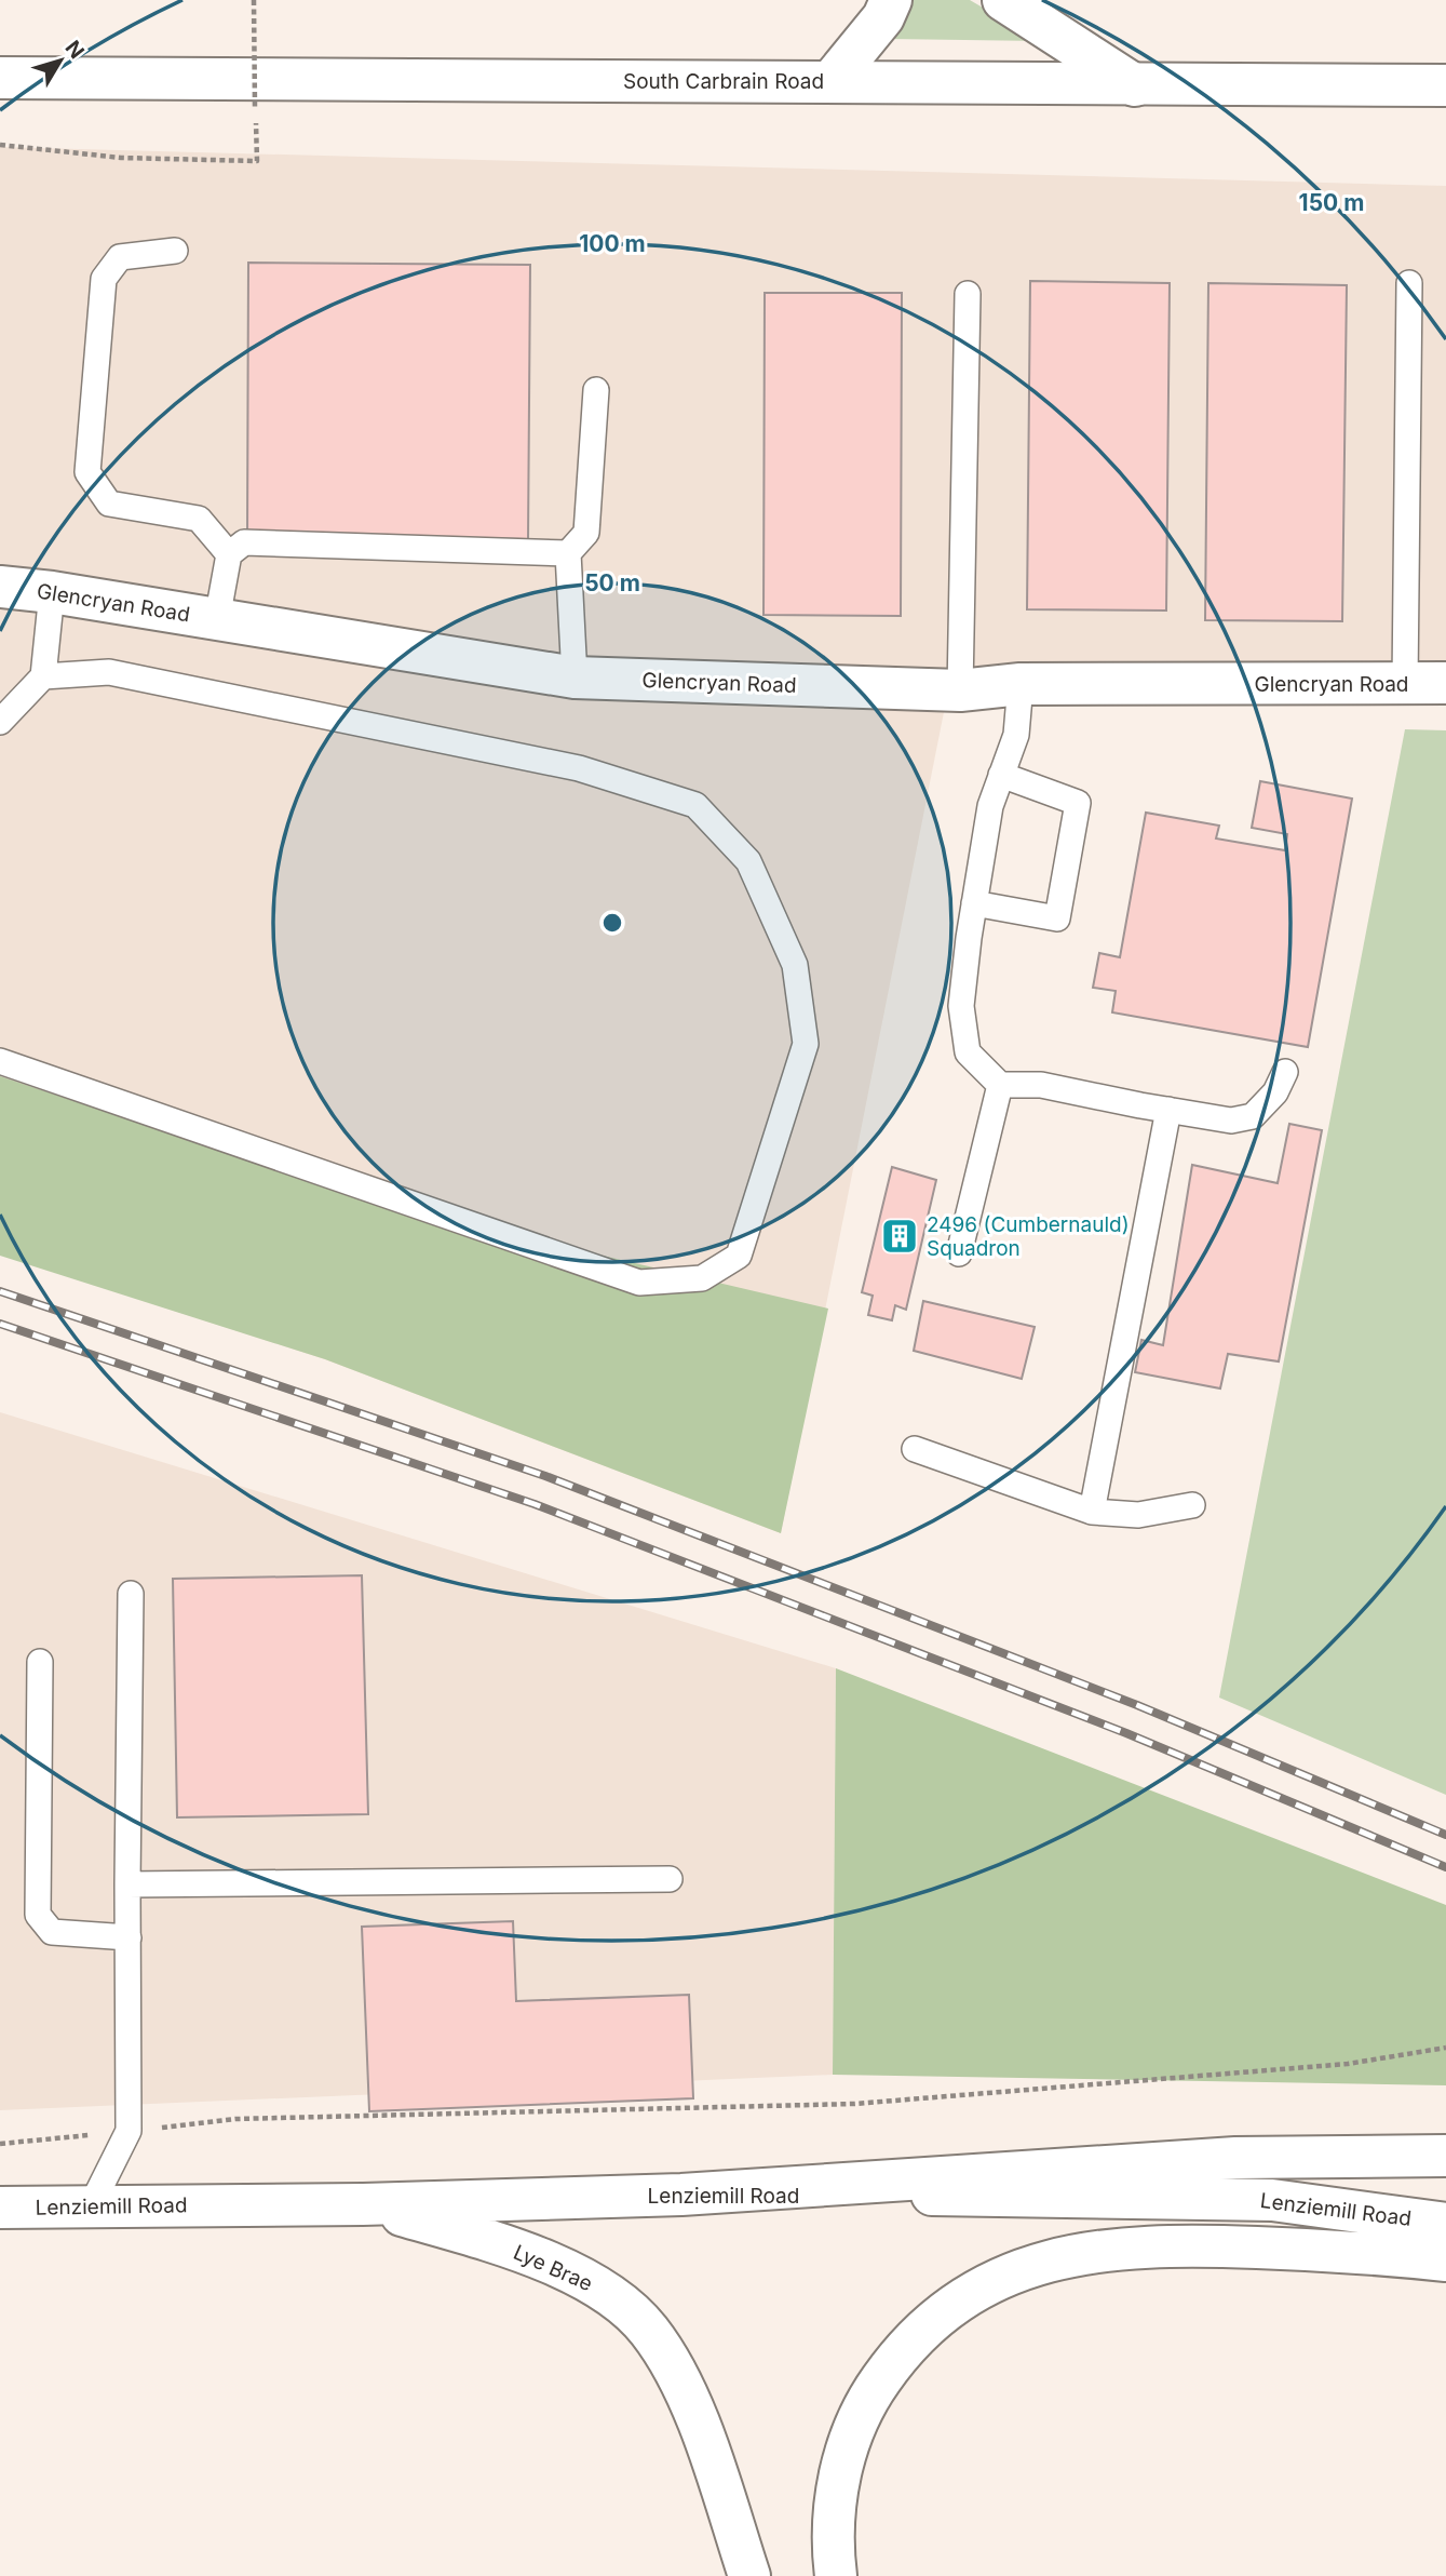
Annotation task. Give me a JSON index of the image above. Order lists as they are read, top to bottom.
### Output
{
  "streets": {
    "street": [
      "South Carbrain Road",
      "Glencryan Road",
      "Lenziemill Road",
      "Lye Brae"
    ]
  },
  "crossings": [
    ["Lenziemill Road", "Lye Brae"]
  ],
  "places": {
    "building": ["2496 (Cumbernauld) Squadron"]
  },
  "north": "top right",
  "rings": ["150 m", "100 m", "50 m"]
}
